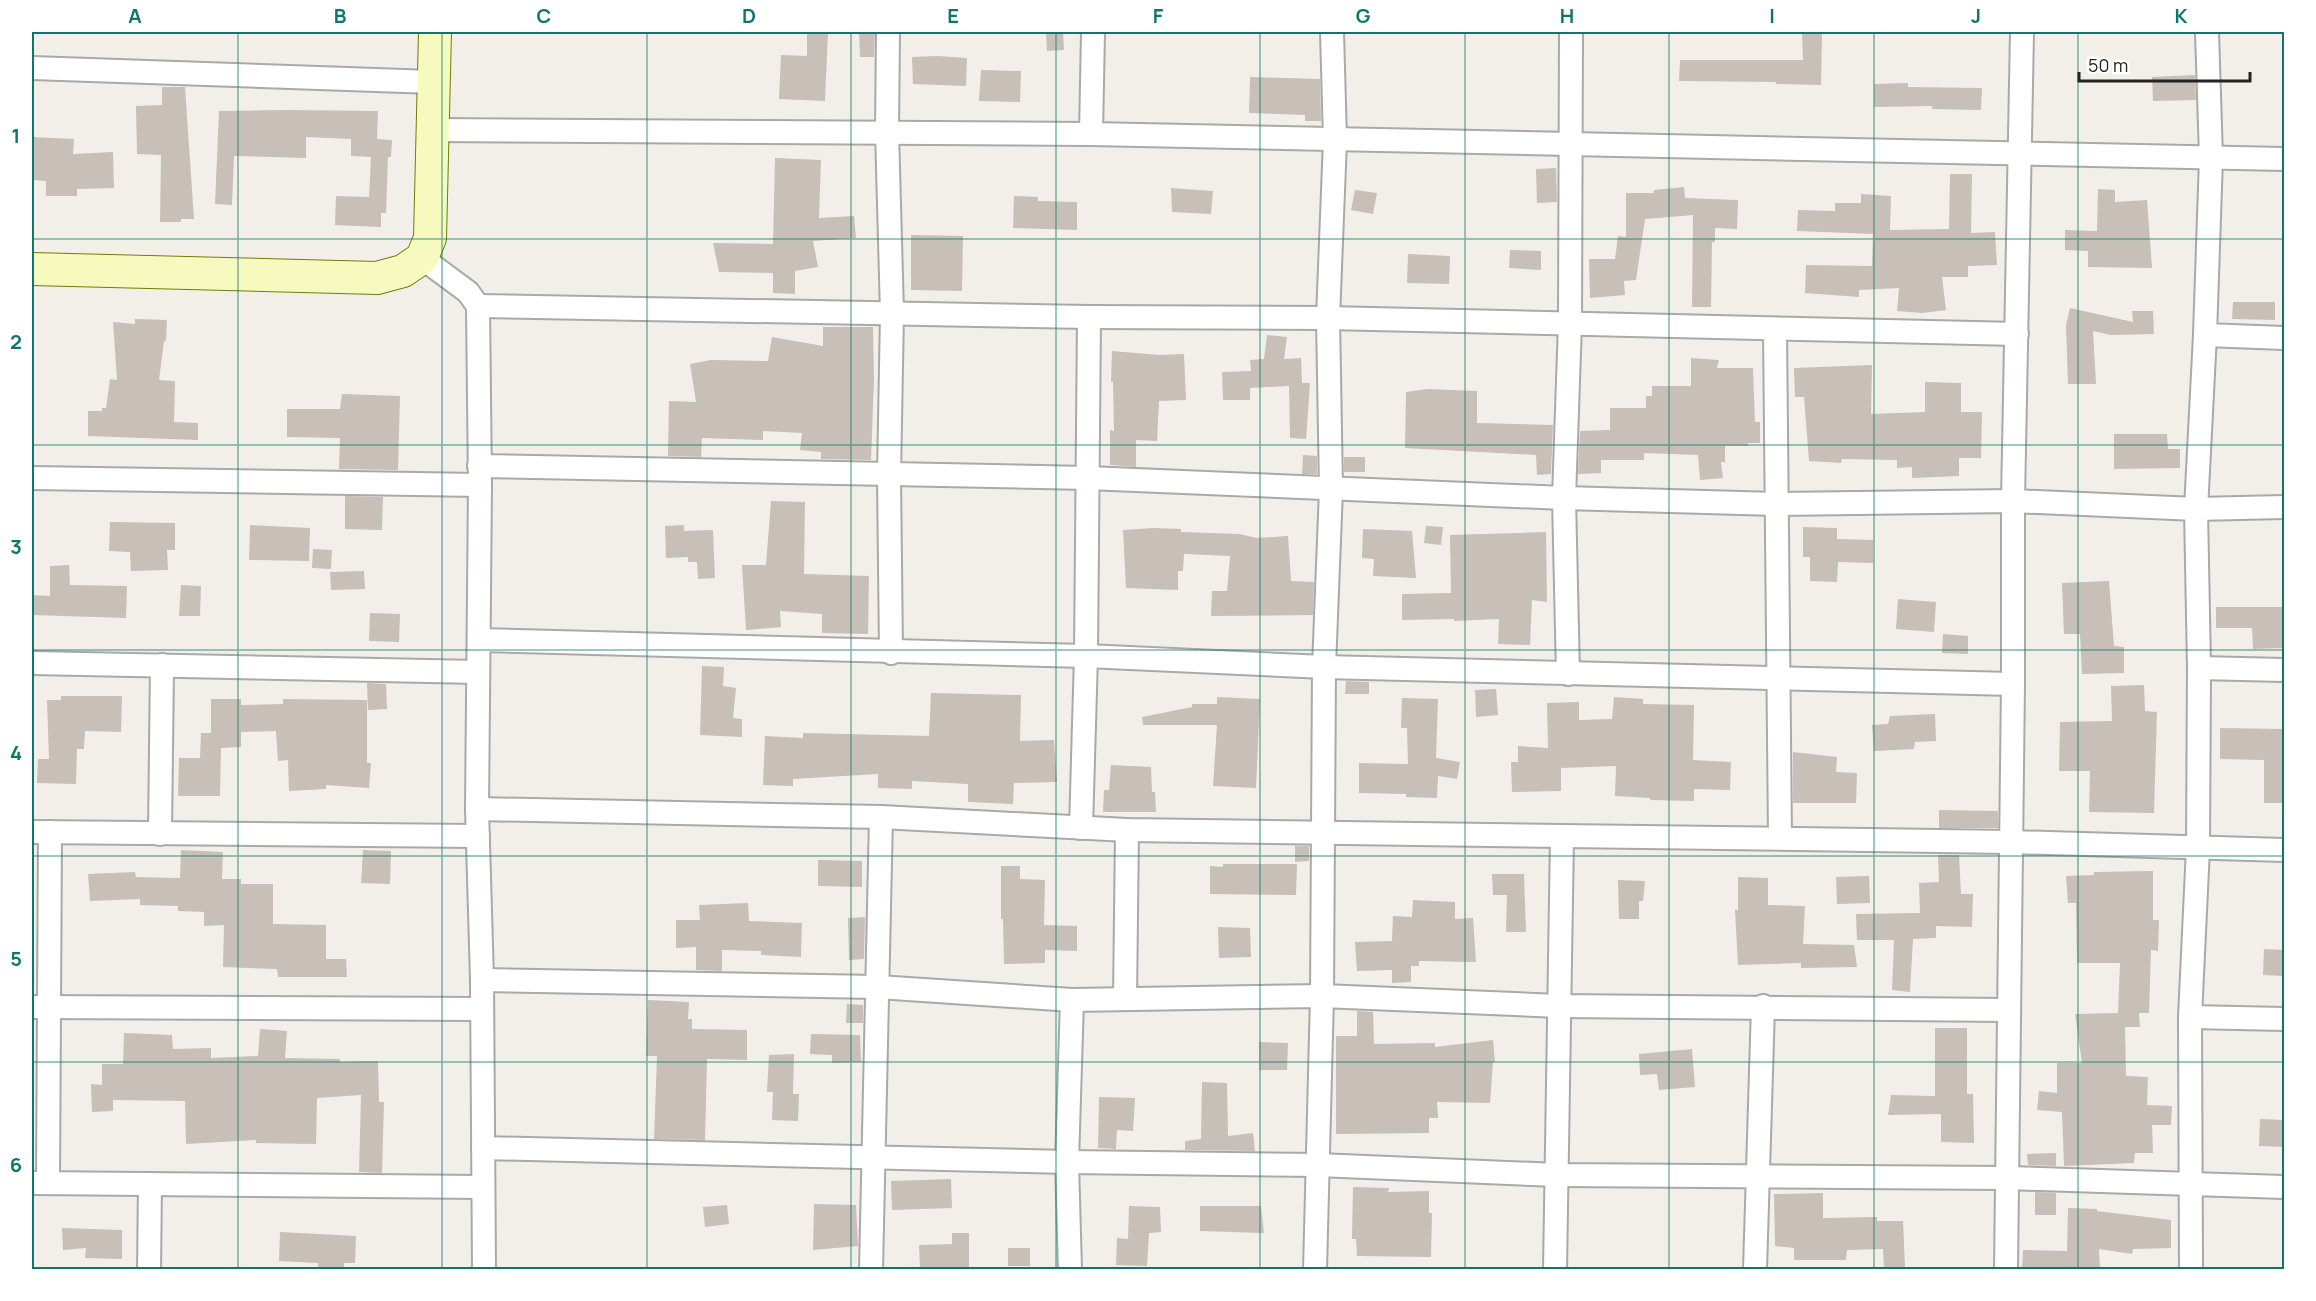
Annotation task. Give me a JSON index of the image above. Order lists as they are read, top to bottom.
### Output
{
  "scale_bar": "50 m",
  "grid": {
    "columns": [
      "A",
      "B",
      "C",
      "D",
      "E",
      "F",
      "G",
      "H",
      "I",
      "J",
      "K"
    ],
    "rows": [
      "1",
      "2",
      "3",
      "4",
      "5",
      "6"
    ]
  }
}
